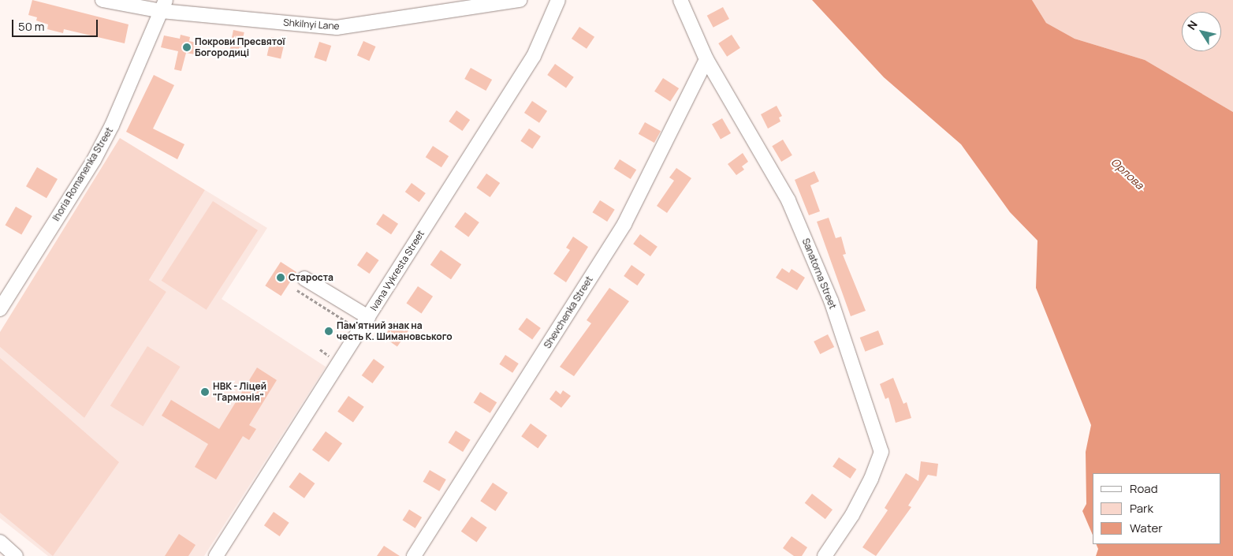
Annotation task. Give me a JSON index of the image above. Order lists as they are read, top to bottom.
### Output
{
  "streets": {
    "street": [
      "Shkilnyi Lane",
      "Ihoria Romanenka Street",
      "Ivana Vykresta Street",
      "Sanatorna Street",
      "Shevchenka Street"
    ]
  },
  "crossings": [
    ["Shkilnyi Lane", "Ihoria Romanenka Street"],
    ["Sanatorna Street", "Shevchenka Street"]
  ],
  "water": ["Орлова"],
  "places": [
    "Покрови Пресвятої Богородиці",
    "Староста",
    "Пам'ятний знак на честь К. Шимановського",
    "НВК - Ліцей \"Гармонія\""
  ],
  "legend": ["Road", "Park", "Water"],
  "scale_bar": "50 m",
  "north": "top left"
}
